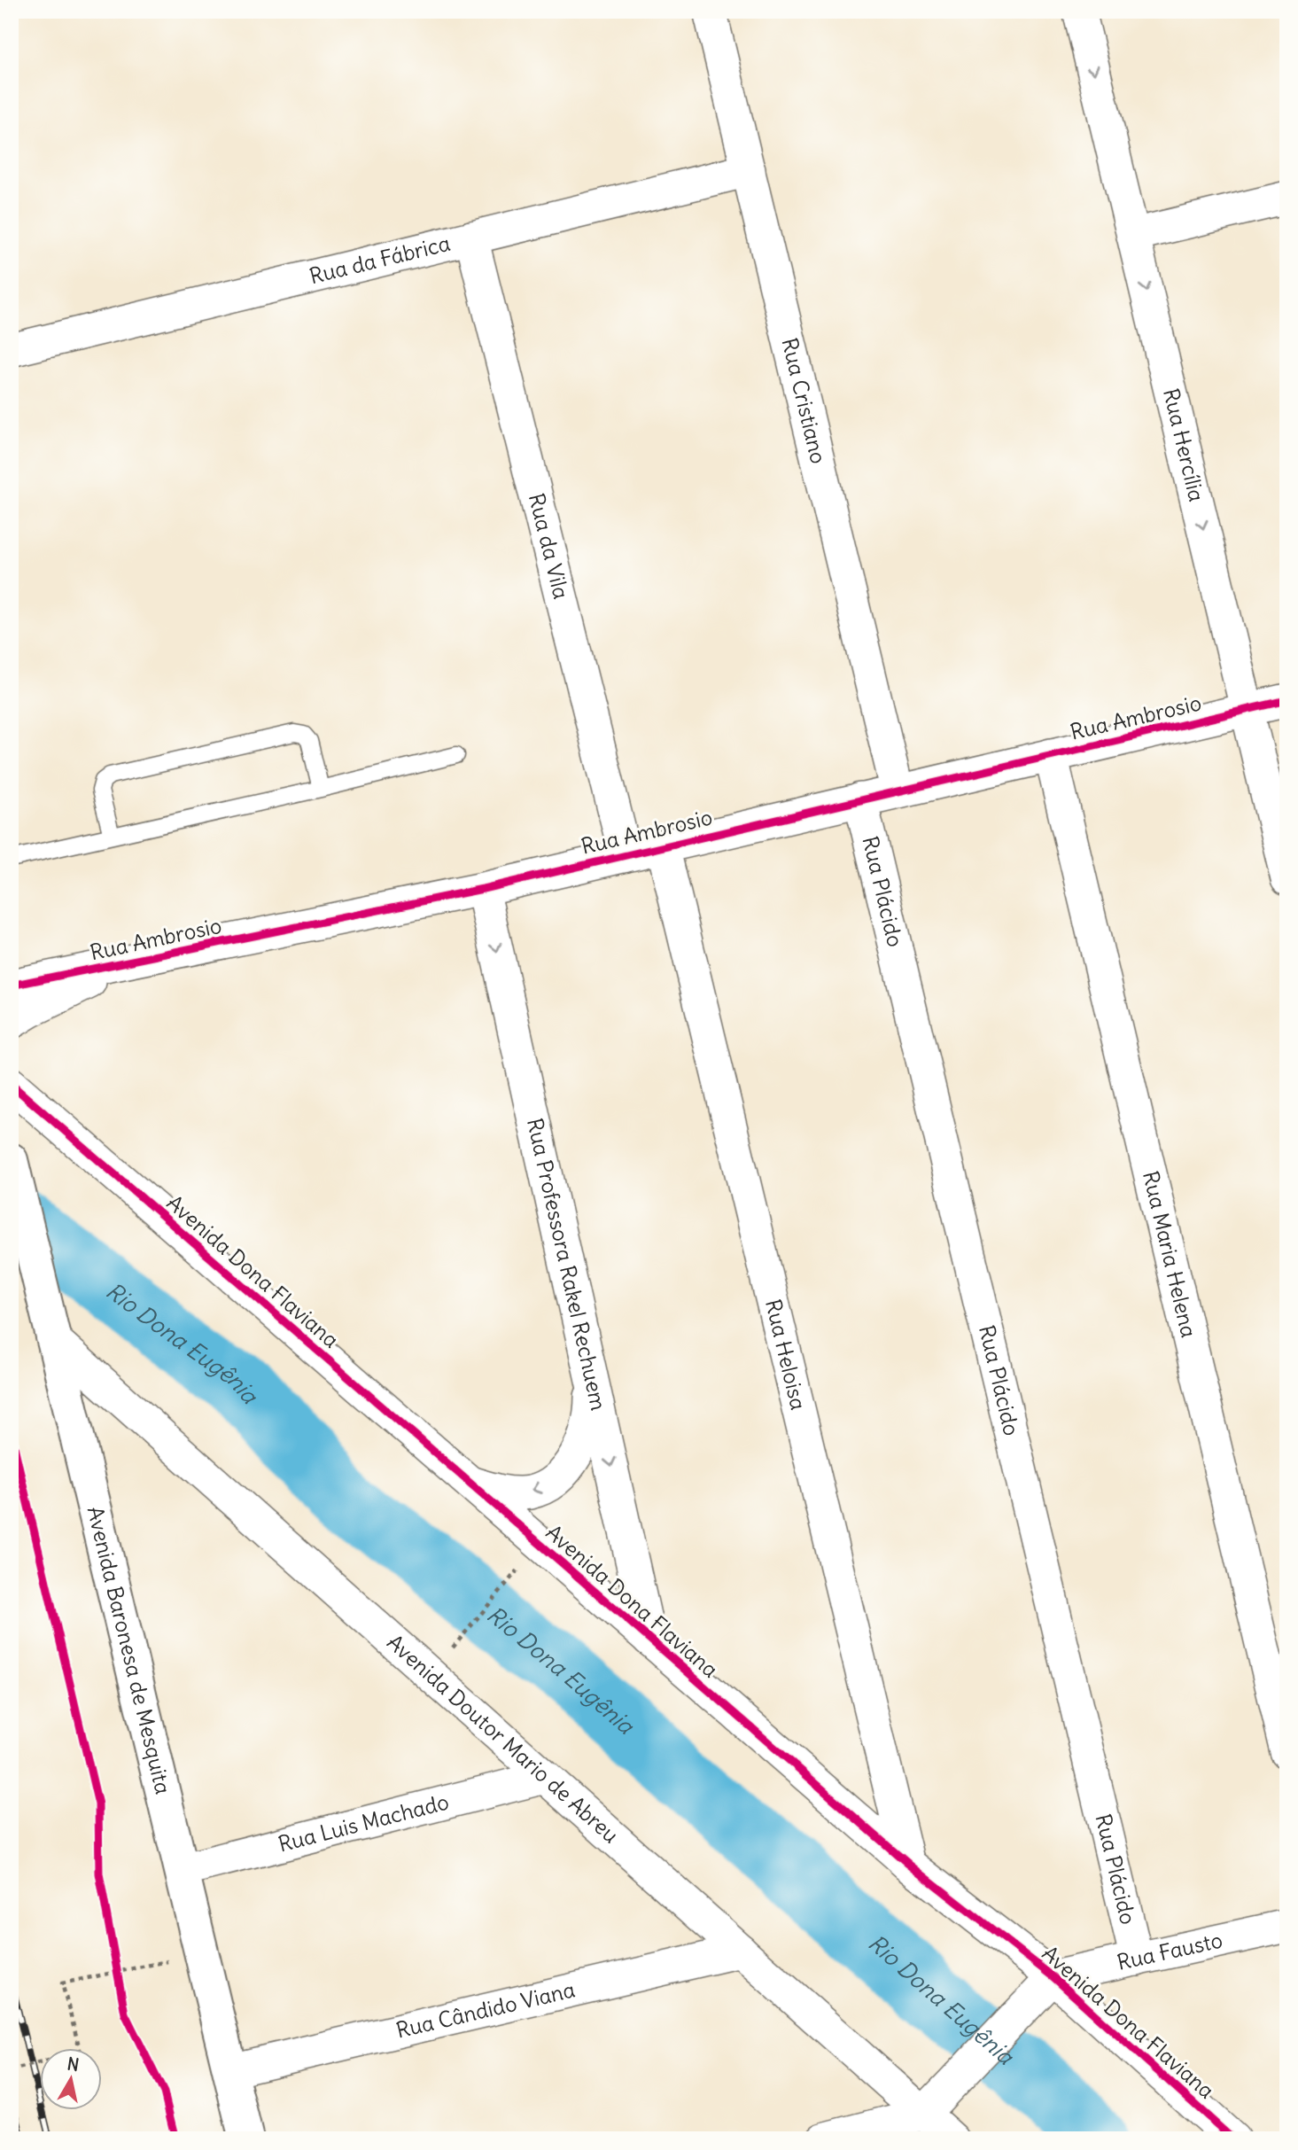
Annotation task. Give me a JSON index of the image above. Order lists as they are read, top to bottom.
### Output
{
  "streets": {
    "main road": ["Avenida Baronesa de Mesquita"],
    "street": [
      "Rua da Fábrica",
      "Rua Cristiano",
      "Rua Hercília",
      "Rua da Vila",
      "Rua Ambrosio",
      "Rua Plácido",
      "Rua Maria Helena",
      "Rua Professora Rakel Rechuem",
      "Avenida Dona Flaviana",
      "Rua Heloisa",
      "Avenida Doutor Mario de Abreu",
      "Rua Luis Machado",
      "Rua Fausto",
      "Rua Cândido Viana"
    ]
  },
  "crossings": [
    ["Rua da Fábrica", "Rua Cristiano"],
    ["Rua da Fábrica", "Rua da Vila"],
    ["Rua Cristiano", "Rua Ambrosio"],
    ["Rua Hercília", "Rua Ambrosio"],
    ["Rua da Vila", "Rua Ambrosio"],
    ["Rua Ambrosio", "Rua Plácido"],
    ["Rua Ambrosio", "Rua Maria Helena"],
    ["Rua Ambrosio", "Rua Professora Rakel Rechuem"],
    ["Rua Ambrosio", "Rua Heloisa"],
    ["Rua Plácido", "Rua Fausto"],
    ["Rua Professora Rakel Rechuem", "Avenida Dona Flaviana"],
    ["Avenida Dona Flaviana", "Rua Heloisa"],
    ["Avenida Dona Flaviana", "Rua Fausto"],
    ["Avenida Baronesa de Mesquita", "Avenida Doutor Mario de Abreu"],
    ["Avenida Baronesa de Mesquita", "Rua Luis Machado"],
    ["Avenida Baronesa de Mesquita", "Rua Cândido Viana"],
    ["Avenida Doutor Mario de Abreu", "Rua Luis Machado"],
    ["Avenida Doutor Mario de Abreu", "Rua Cândido Viana"]
  ],
  "one_way": ["Rua Hercília", "Rua Professora Rakel Rechuem"],
  "water": ["Rio Dona Eugênia"],
  "north": "top"
}
